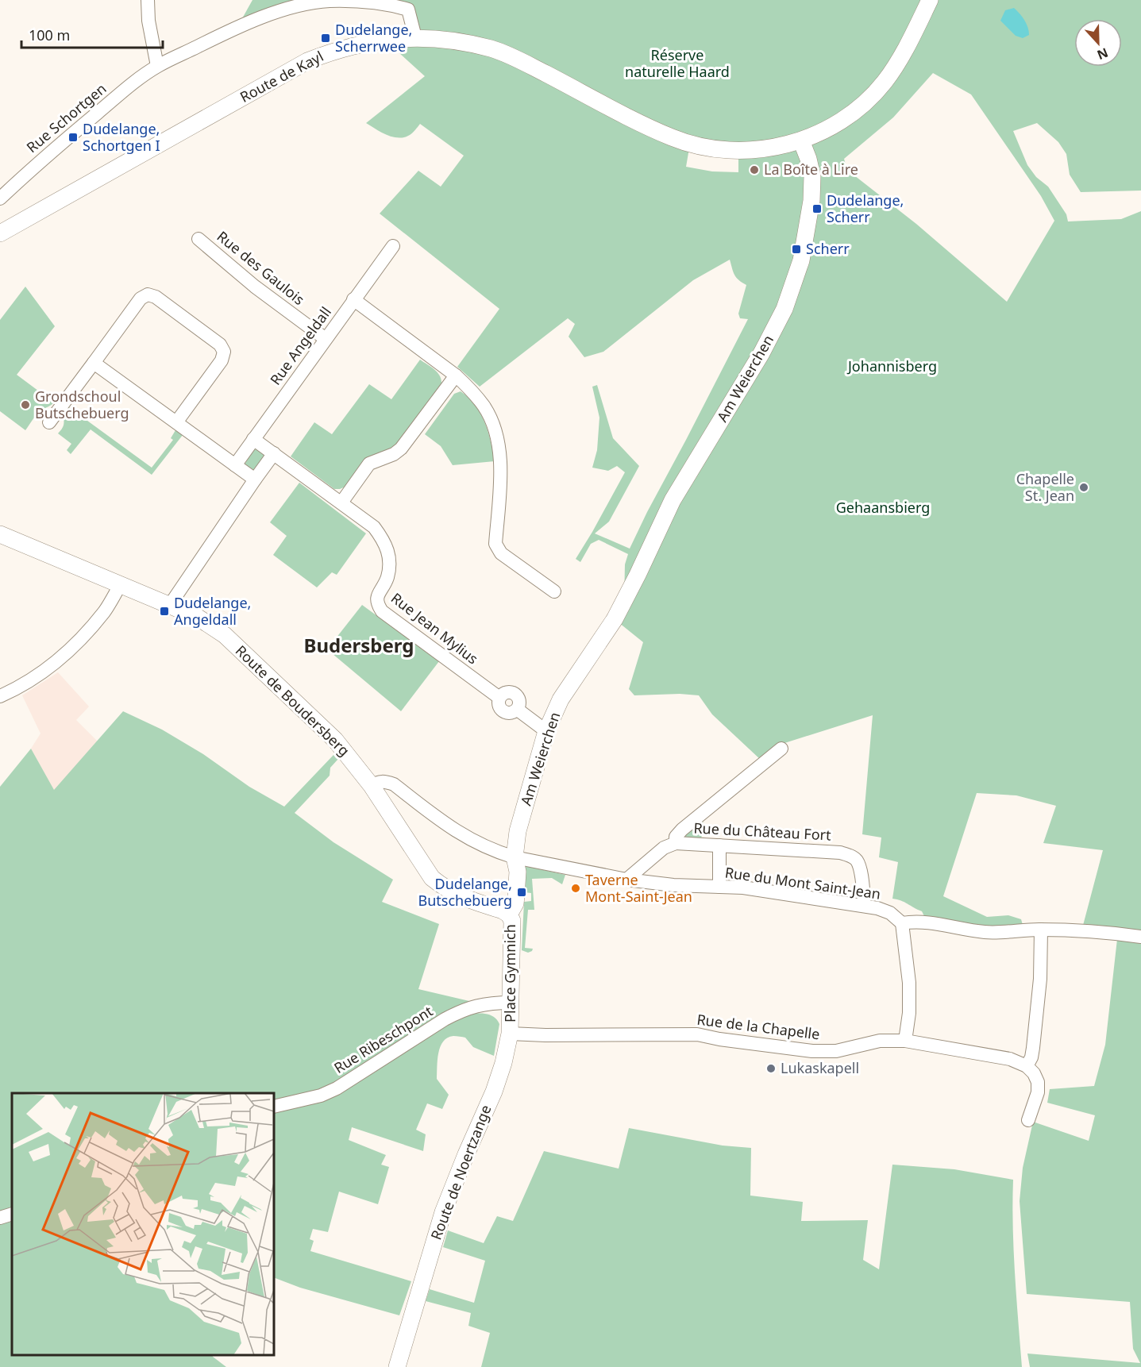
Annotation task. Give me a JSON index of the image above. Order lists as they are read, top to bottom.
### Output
{
  "streets": {
    "main road": [
      "Route de Kayl",
      "Am Weierchen",
      "Route de Boudersberg",
      "Place Gymnich",
      "Route de Noertzange"
    ],
    "street": [
      "Rue Schortgen",
      "Rue des Gaulois",
      "Rue Angeldall",
      "Rue Jean Mylius",
      "Rue du Château Fort",
      "Rue du Mont Saint-Jean",
      "Rue de la Chapelle",
      "Rue Ribeschpont"
    ]
  },
  "crossings": [
    ["Route de Kayl", "Rue Schortgen"],
    ["Route de Kayl", "Am Weierchen"],
    ["Rue des Gaulois", "Rue Angeldall"],
    ["Rue Angeldall", "Rue Jean Mylius"],
    ["Am Weierchen", "Rue Jean Mylius"],
    ["Am Weierchen", "Rue du Mont Saint-Jean"],
    ["Am Weierchen", "Place Gymnich"],
    ["Route de Boudersberg", "Rue du Mont Saint-Jean"],
    ["Route de Boudersberg", "Place Gymnich"],
    ["Rue du Château Fort", "Rue du Mont Saint-Jean"],
    ["Rue du Mont Saint-Jean", "Place Gymnich"],
    ["Place Gymnich", "Rue de la Chapelle"],
    ["Place Gymnich", "Rue Ribeschpont"],
    ["Place Gymnich", "Route de Noertzange"],
    ["Rue de la Chapelle", "Route de Noertzange"]
  ],
  "districts": ["Budersberg"],
  "parks": ["Réserve naturelle Haard", "Johannisberg", "Gehaansbierg"],
  "places": {
    "transit": [
      "Dudelange, Scherrwee",
      "Dudelange, Schortgen I",
      "Dudelange, Scherr",
      "Scherr",
      "Dudelange, Angeldall",
      "Dudelange, Butschebuerg"
    ],
    "other": [
      "La Boîte à Lire",
      "Grondschoul Butschebuerg",
      "Chapelle St. Jean",
      "Taverne Mont-Saint-Jean",
      "Lukaskapell"
    ]
  },
  "scale_bar": "100 m",
  "north": "bottom"
}
